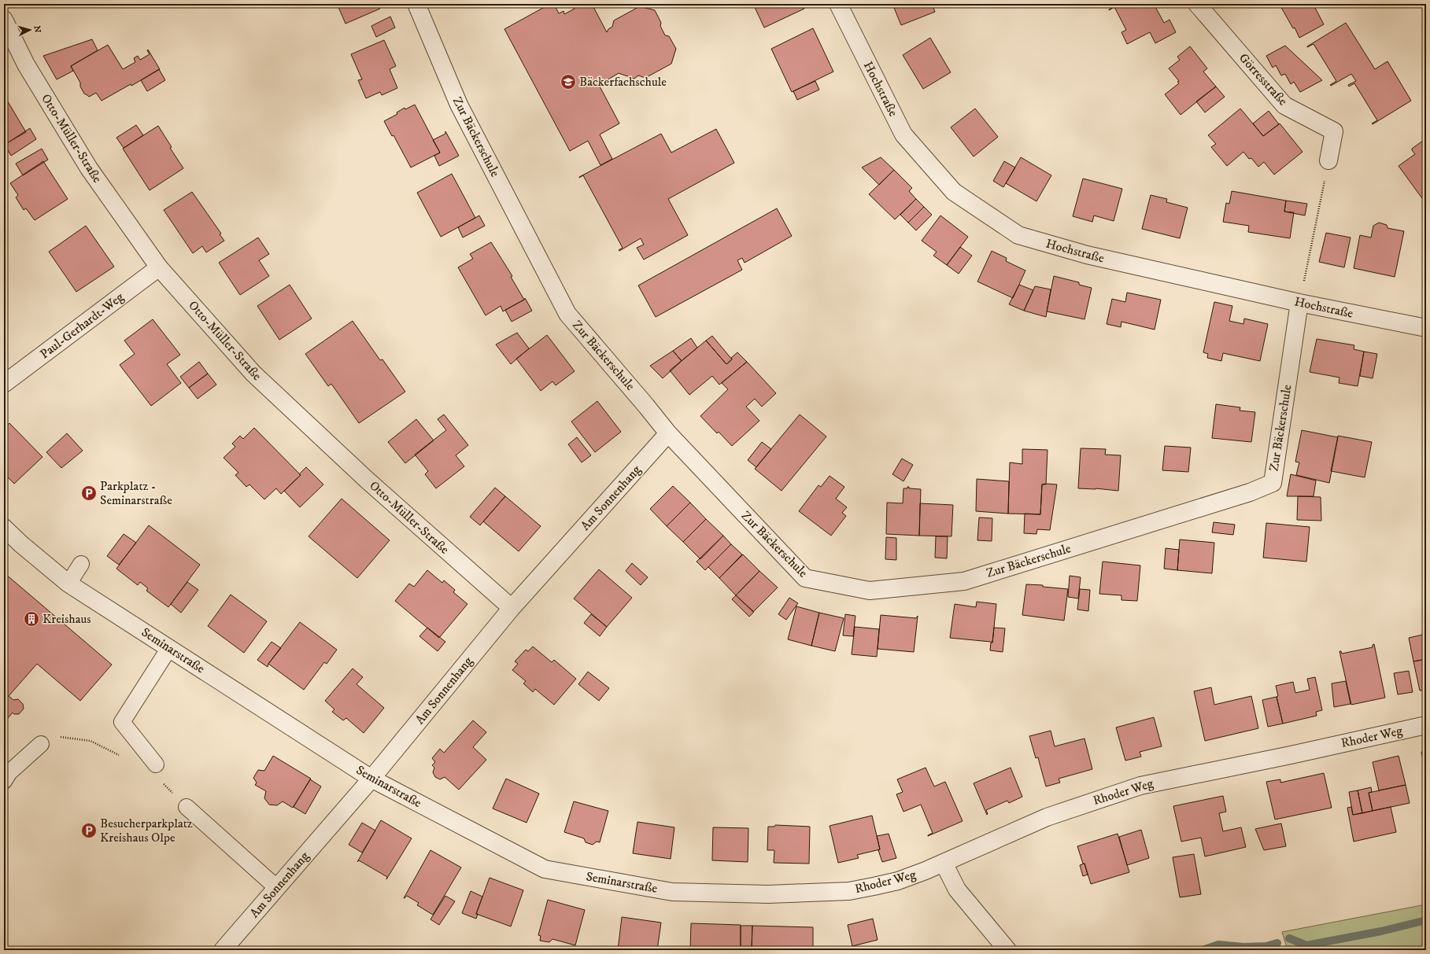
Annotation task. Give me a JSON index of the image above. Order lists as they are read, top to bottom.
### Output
{
  "streets": {
    "street": [
      "Görresstraße",
      "Hochstraße",
      "Zur Bäckerschule",
      "Otto-Müller-Straße",
      "Paul-Gerhardt-Weg",
      "Am Sonnenhang",
      "Seminarstraße",
      "Rhoder Weg"
    ]
  },
  "crossings": [
    ["Hochstraße", "Zur Bäckerschule"],
    ["Zur Bäckerschule", "Am Sonnenhang"],
    ["Otto-Müller-Straße", "Paul-Gerhardt-Weg"],
    ["Otto-Müller-Straße", "Am Sonnenhang"],
    ["Am Sonnenhang", "Seminarstraße"],
    ["Seminarstraße", "Rhoder Weg"]
  ],
  "places": {
    "school or university": ["Bäckerfachschule"],
    "parking": ["Parkplatz - Seminarstraße", "Besucherparkplatz Kreishaus Olpe"],
    "building": ["Kreishaus"]
  },
  "north": "right"
}
